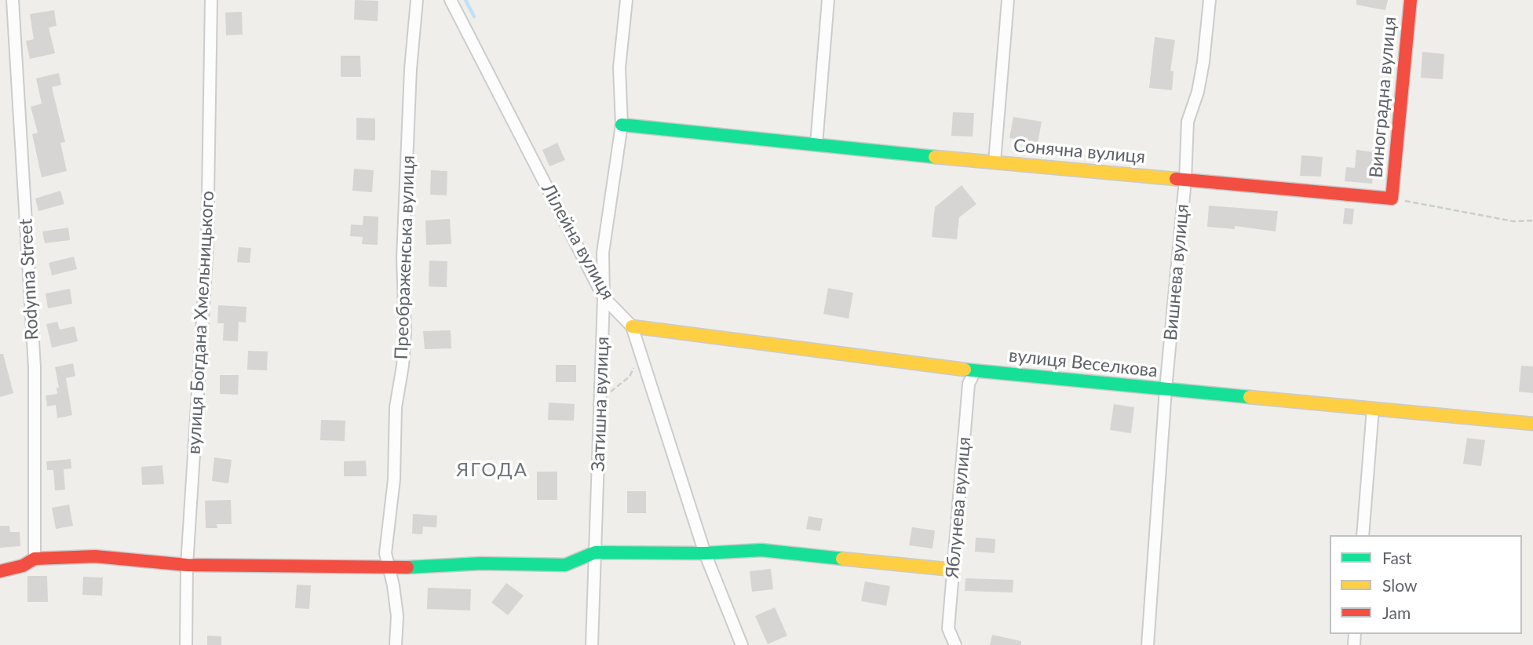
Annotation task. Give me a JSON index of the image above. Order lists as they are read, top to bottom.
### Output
{
  "streets": {
    "street": [
      "Виноградна вулиця",
      "Сонячна вулиця",
      "Лілейна вулиця",
      "Преображенська вулиця",
      "Вишнева вулиця",
      "Rodynna Street",
      "вулиця Богдана Хмельницького",
      "вулиця Веселкова",
      "Затишна вулиця",
      "Яблунева вулиця"
    ]
  },
  "crossings": [
    ["Виноградна вулиця", "Сонячна вулиця"],
    ["Сонячна вулиця", "Вишнева вулиця"],
    ["Сонячна вулиця", "Затишна вулиця"],
    ["Лілейна вулиця", "вулиця Веселкова"],
    ["Лілейна вулиця", "Затишна вулиця"],
    ["Вишнева вулиця", "вулиця Веселкова"],
    ["вулиця Веселкова", "Яблунева вулиця"]
  ],
  "districts": ["ЯГОДА"],
  "legend": ["Fast", "Slow", "Jam"]
}
